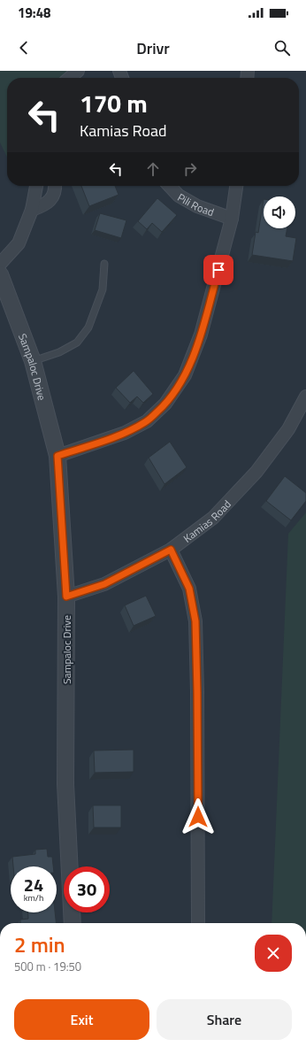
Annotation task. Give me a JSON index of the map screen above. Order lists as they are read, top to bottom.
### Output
{
  "streets": {
    "street": ["Pili Road", "Sampaloc Drive", "Kamias Road"]
  },
  "crossings": [
    ["Sampaloc Drive", "Kamias Road"]
  ],
  "page": {
    "status": "19:48",
    "header": "Drivr",
    "turn": ["170 m", "Kamias Road"],
    "speed": "24 km/h",
    "limit": "30",
    "heading": ["2 min", "500 m · 19:50"],
    "buttons": ["Exit", "Share"]
  }
}
